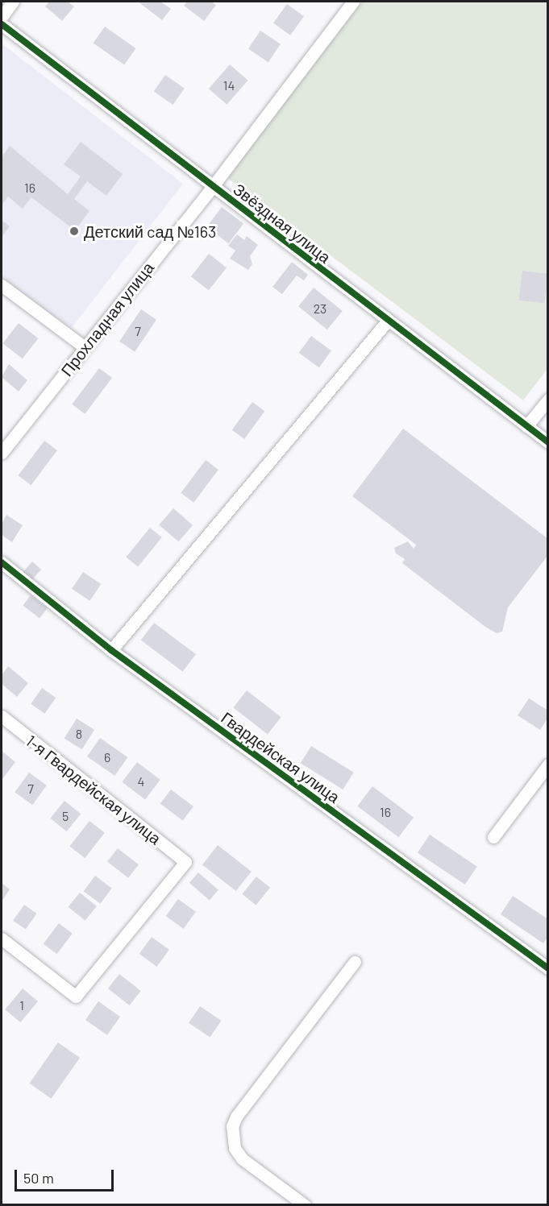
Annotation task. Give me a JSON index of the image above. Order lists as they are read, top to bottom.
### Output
{
  "streets": {
    "street": [
      "Звёздная улица",
      "Прохладная улица",
      "Гвардейская улица",
      "1-я Гвардейская улица"
    ]
  },
  "crossings": [
    ["Звёздная улица", "Прохладная улица"]
  ],
  "places": ["Детский cад №163"],
  "house_numbers": [
    "14",
    "16",
    "23",
    "7",
    "8",
    "6",
    "4",
    "7",
    "16",
    "5",
    "1"
  ],
  "scale_bar": "50 m"
}
